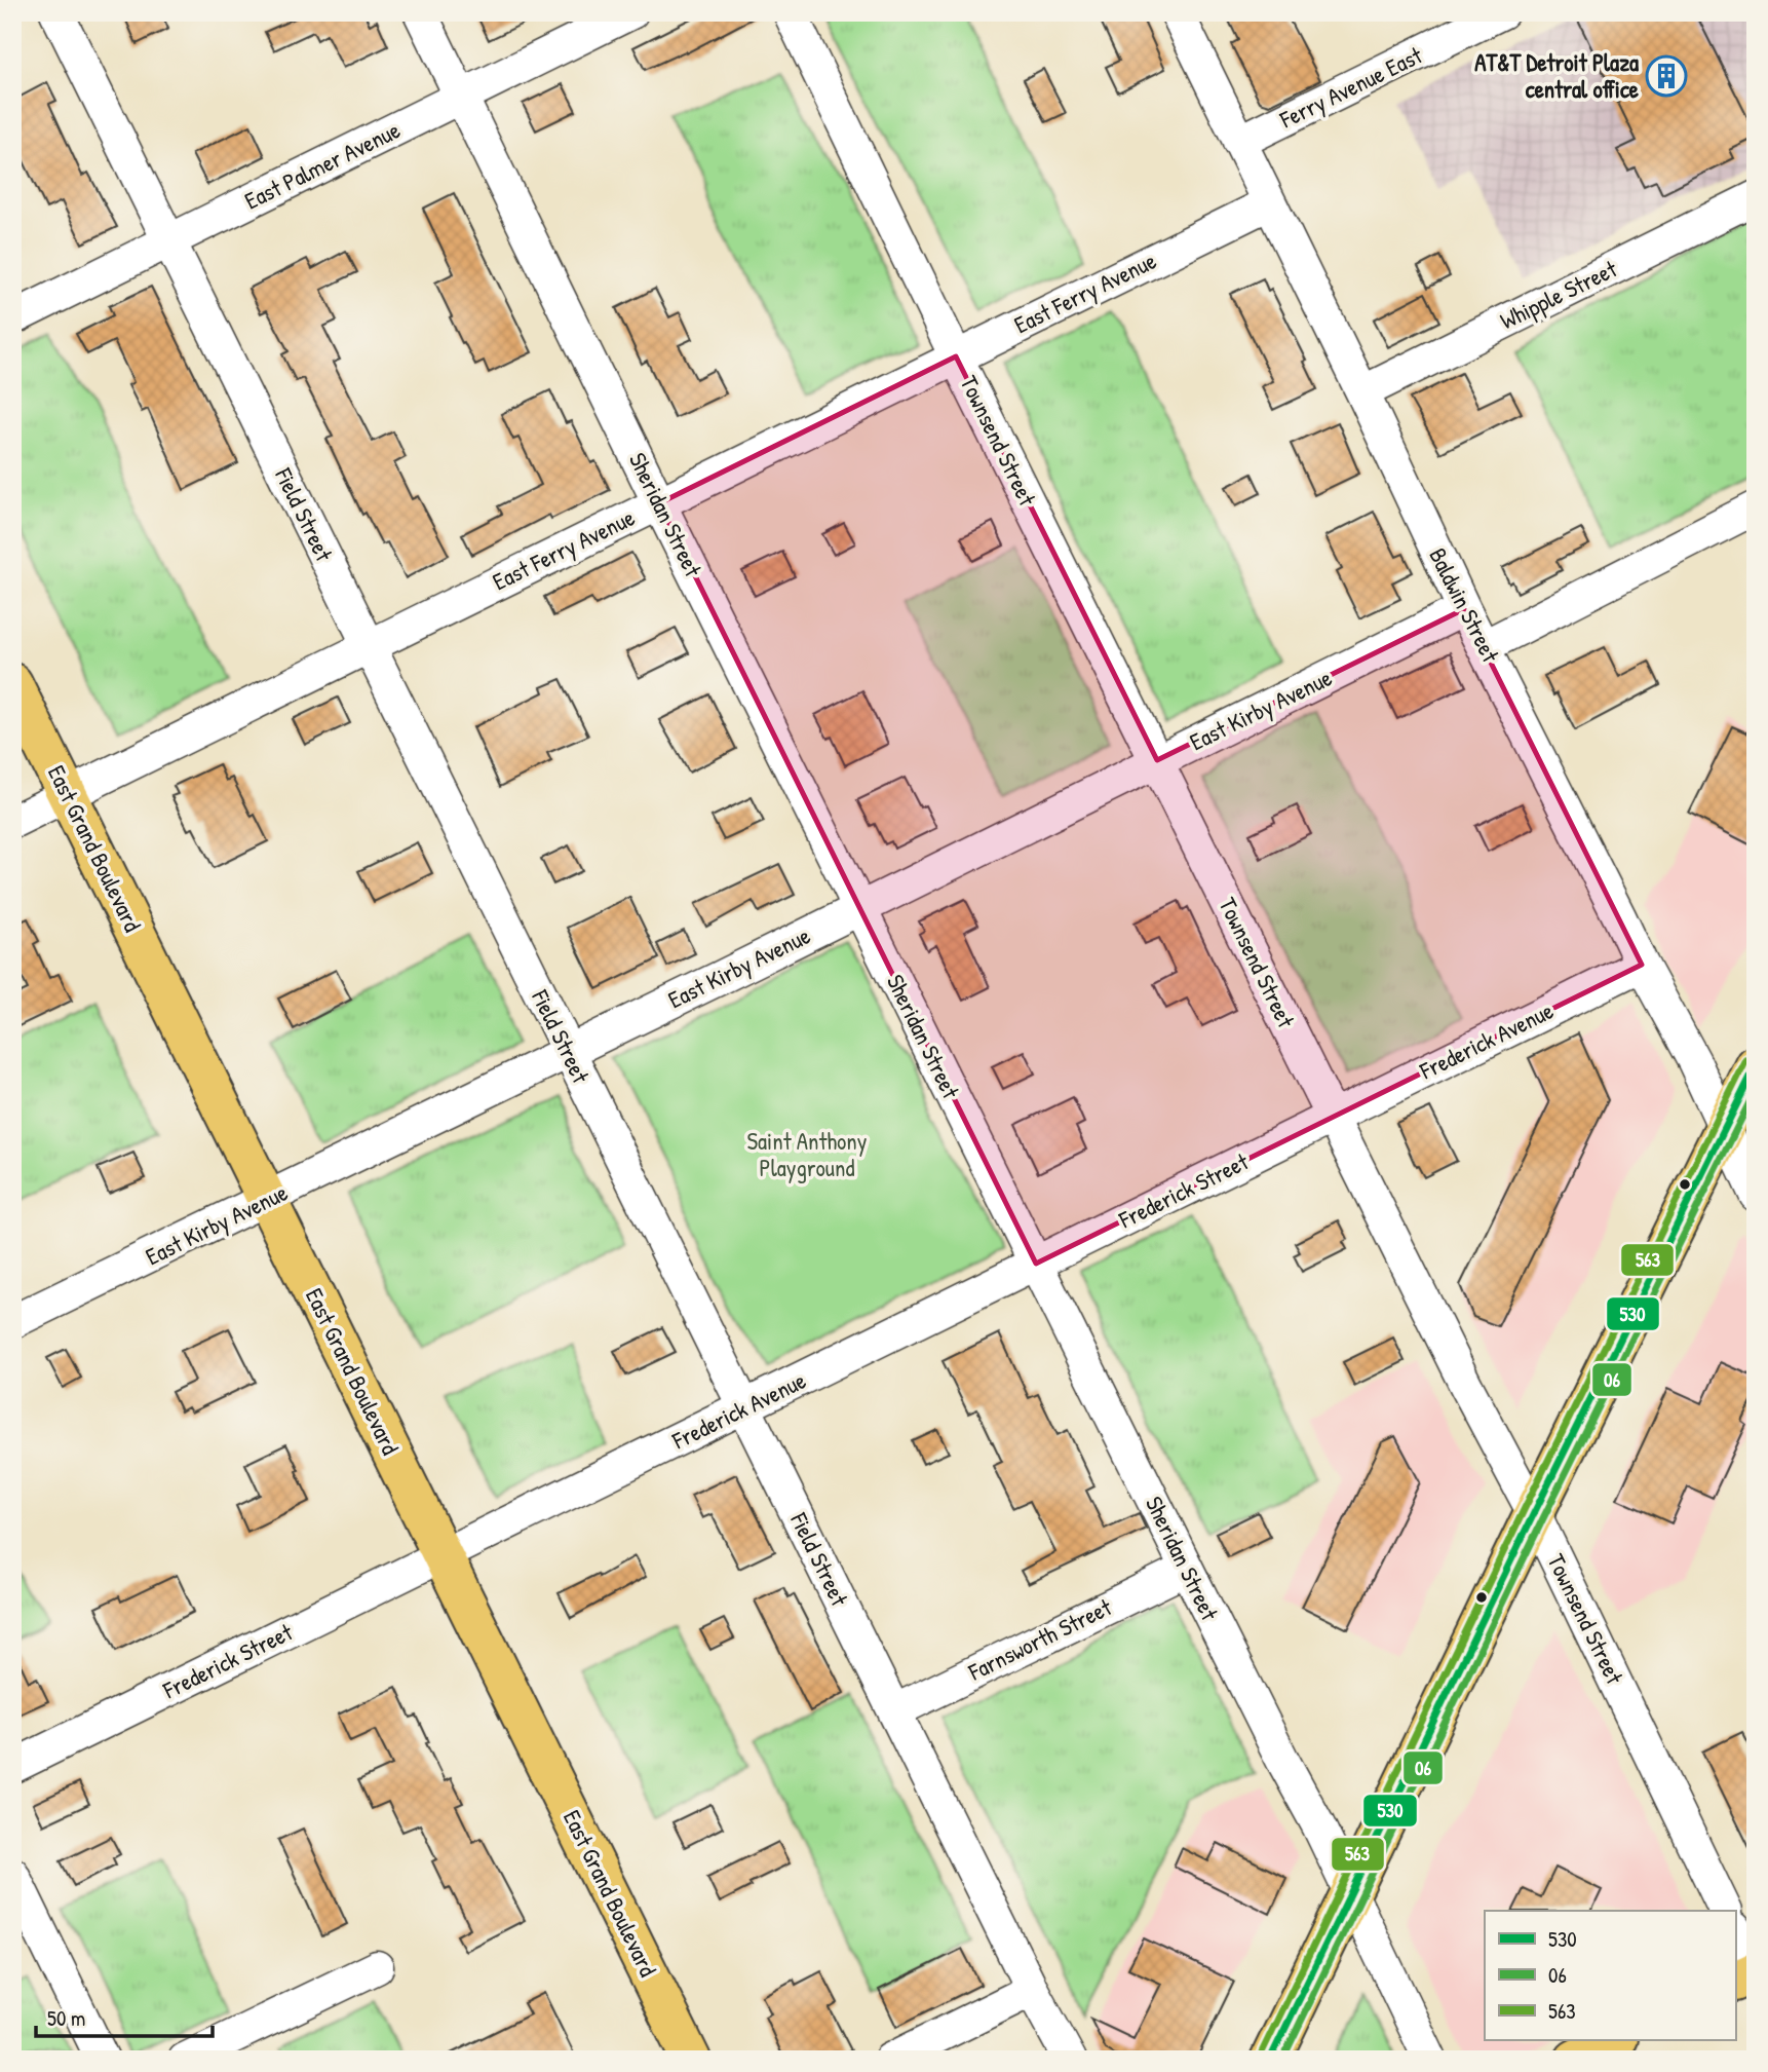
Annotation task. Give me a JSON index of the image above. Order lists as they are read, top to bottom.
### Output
{
  "streets": {
    "main road": ["East Grand Boulevard"],
    "street": [
      "Ferry Avenue East",
      "East Palmer Avenue",
      "East Ferry Avenue",
      "Whipple Street",
      "Townsend Street",
      "Field Street",
      "Sheridan Street",
      "Baldwin Street",
      "East Kirby Avenue",
      "Frederick Avenue",
      "Frederick Street",
      "Farnsworth Street"
    ]
  },
  "crossings": [
    ["Ferry Avenue East", "Baldwin Street"],
    ["East Palmer Avenue", "Field Street"],
    ["East Palmer Avenue", "Sheridan Street"],
    ["East Ferry Avenue", "Townsend Street"],
    ["East Ferry Avenue", "Field Street"],
    ["East Ferry Avenue", "Sheridan Street"],
    ["East Ferry Avenue", "Baldwin Street"],
    ["East Ferry Avenue", "East Grand Boulevard"],
    ["Whipple Street", "Baldwin Street"],
    ["Townsend Street", "East Kirby Avenue"],
    ["Townsend Street", "Frederick Avenue"],
    ["Townsend Street", "Frederick Street"],
    ["Field Street", "East Kirby Avenue"],
    ["Field Street", "Frederick Avenue"],
    ["Field Street", "Farnsworth Street"],
    ["Sheridan Street", "East Kirby Avenue"],
    ["Sheridan Street", "Frederick Avenue"],
    ["Sheridan Street", "Frederick Street"],
    ["Sheridan Street", "Farnsworth Street"],
    ["Baldwin Street", "East Kirby Avenue"],
    ["Baldwin Street", "Frederick Avenue"],
    ["East Kirby Avenue", "East Grand Boulevard"],
    ["East Grand Boulevard", "Frederick Avenue"],
    ["East Grand Boulevard", "Frederick Street"],
    ["Frederick Avenue", "Frederick Street"]
  ],
  "parks": ["Saint Anthony Playground"],
  "places": {
    "building": ["AT&T Detroit Plaza central office"]
  },
  "lines": ["transit line 563", "transit line 530", "transit line 06"],
  "legend": ["530", "06", "563"],
  "scale_bar": "50 m"
}
